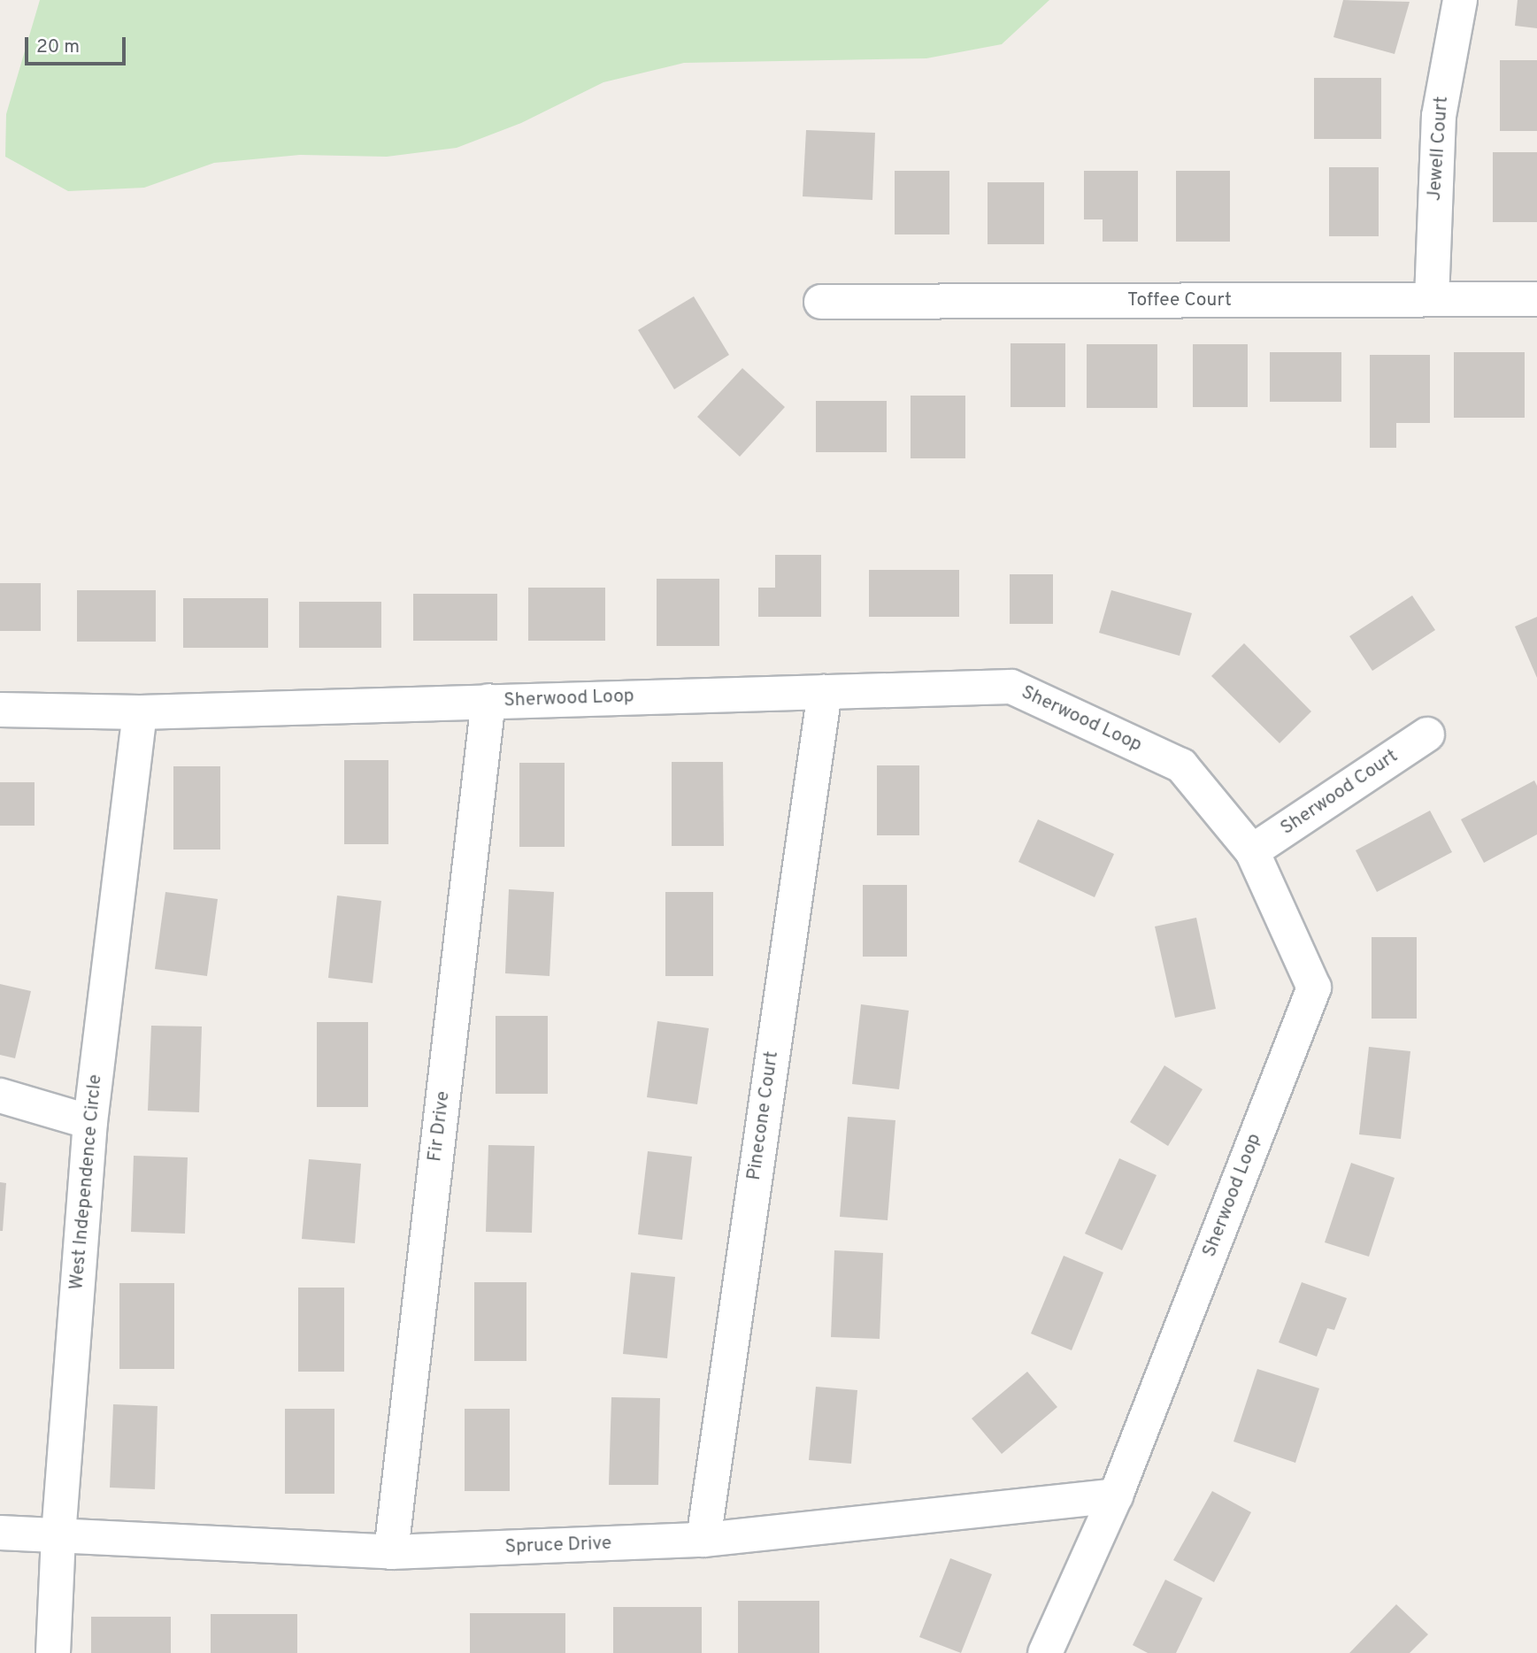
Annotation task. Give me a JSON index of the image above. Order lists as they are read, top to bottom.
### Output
{
  "streets": {
    "street": [
      "Jewell Court",
      "Toffee Court",
      "Sherwood Loop",
      "Sherwood Court",
      "Pinecone Court",
      "Fir Drive",
      "West Independence Circle",
      "Spruce Drive"
    ]
  },
  "crossings": [
    ["Jewell Court", "Toffee Court"],
    ["Sherwood Loop", "Sherwood Court"],
    ["Sherwood Loop", "Pinecone Court"],
    ["Sherwood Loop", "Fir Drive"],
    ["Sherwood Loop", "West Independence Circle"],
    ["Sherwood Loop", "Spruce Drive"],
    ["Pinecone Court", "Spruce Drive"],
    ["Fir Drive", "Spruce Drive"],
    ["West Independence Circle", "Spruce Drive"]
  ],
  "scale_bar": "20 m"
}
